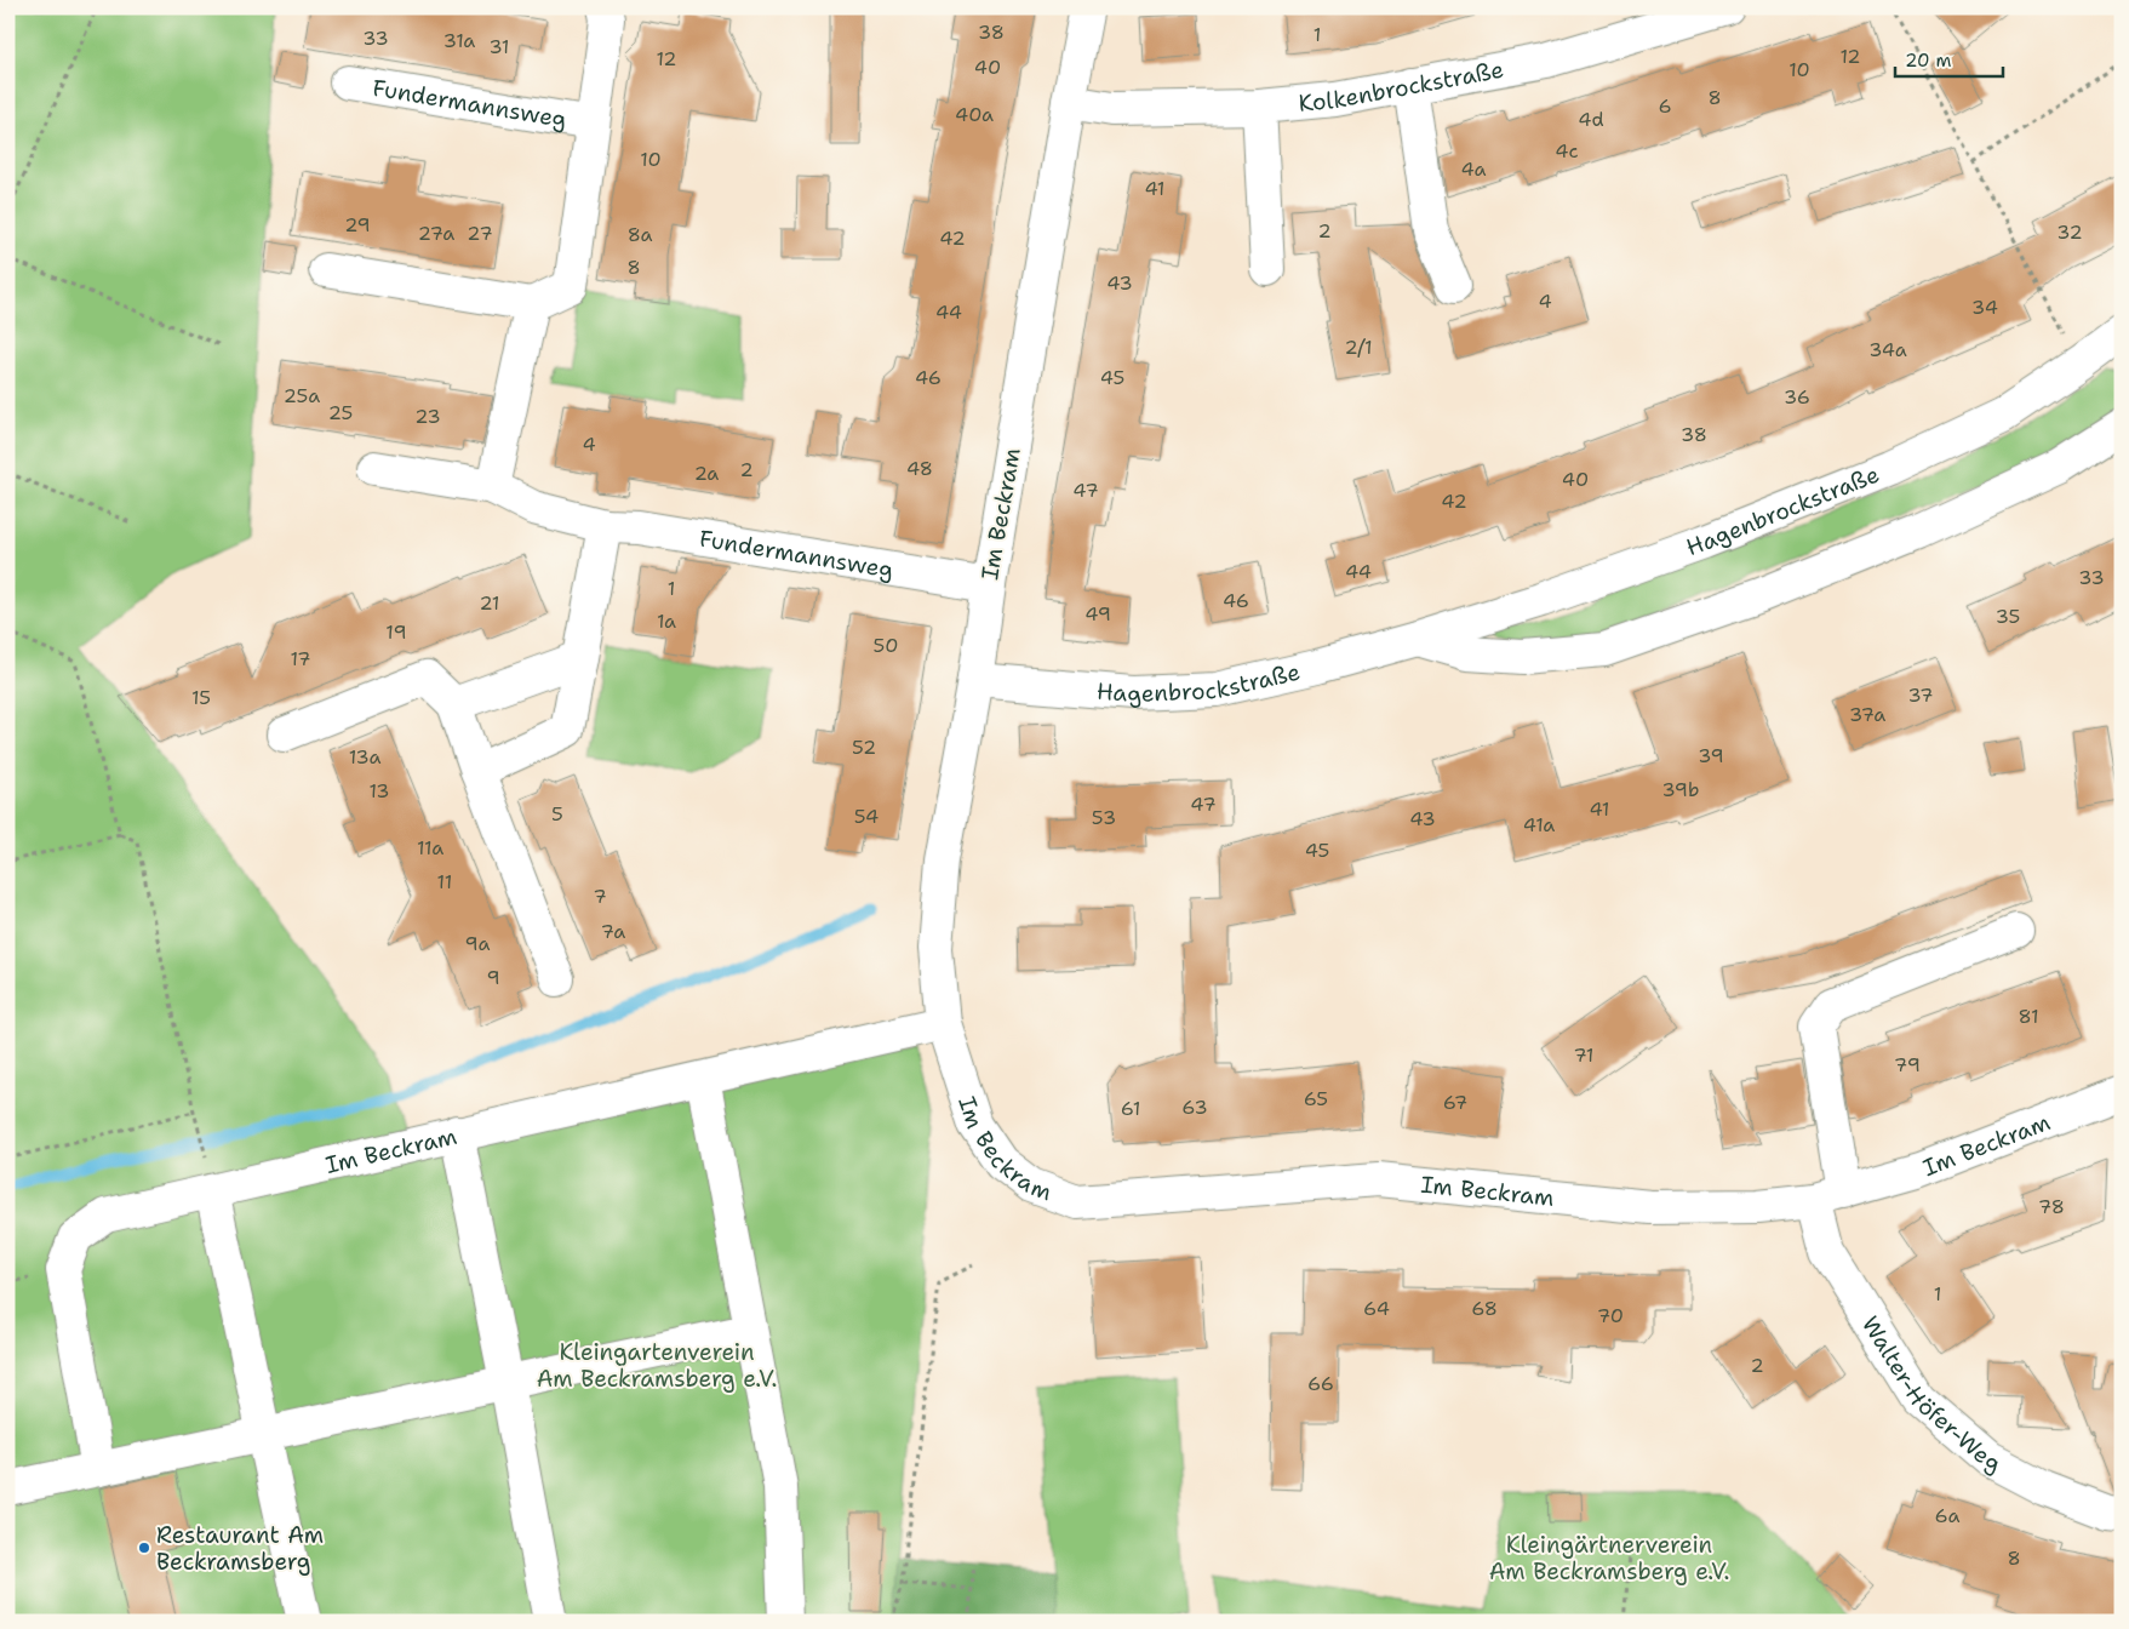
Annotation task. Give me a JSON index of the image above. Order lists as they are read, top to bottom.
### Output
{
  "streets": {
    "street": [
      "Kolkenbrockstraße",
      "Fundermannsweg",
      "Hagenbrockstraße",
      "Im Beckram",
      "Walter-Höfer-Weg"
    ]
  },
  "crossings": [
    ["Kolkenbrockstraße", "Im Beckram"],
    ["Fundermannsweg", "Im Beckram"],
    ["Hagenbrockstraße", "Im Beckram"],
    ["Im Beckram", "Walter-Höfer-Weg"]
  ],
  "parks": ["Kleingartenverein Am Beckramsberg e.V.", "Kleingärtnerverein Am Beckramsberg e.V."],
  "places": ["Restaurant Am Beckramsberg"],
  "house_numbers": [
    "38",
    "1",
    "33",
    "31a",
    "31",
    "12",
    "12",
    "40",
    "10",
    "8",
    "6",
    "40a",
    "4d",
    "4c",
    "10",
    "4a",
    "41",
    "29",
    "2",
    "32",
    "27a",
    "27",
    "8a",
    "42",
    "8",
    "43",
    "4",
    "34",
    "44",
    "2/1",
    "34a",
    "46",
    "45",
    "25a",
    "36",
    "25",
    "23",
    "38",
    "4",
    "48",
    "2",
    "2a",
    "40",
    "47",
    "42",
    "44",
    "33",
    "1",
    "46",
    "21",
    "49",
    "35",
    "1a",
    "19",
    "50",
    "17",
    "37",
    "15",
    "37a",
    "52",
    "39",
    "13a",
    "39b",
    "13",
    "47",
    "41",
    "5",
    "54",
    "53",
    "43",
    "41a",
    "11a",
    "45",
    "11",
    "7",
    "7a",
    "9a",
    "9",
    "81",
    "71",
    "79",
    "65",
    "67",
    "63",
    "61",
    "78",
    "1",
    "64",
    "68",
    "70",
    "2",
    "66",
    "6a",
    "8"
  ],
  "scale_bar": "20 m"
}
